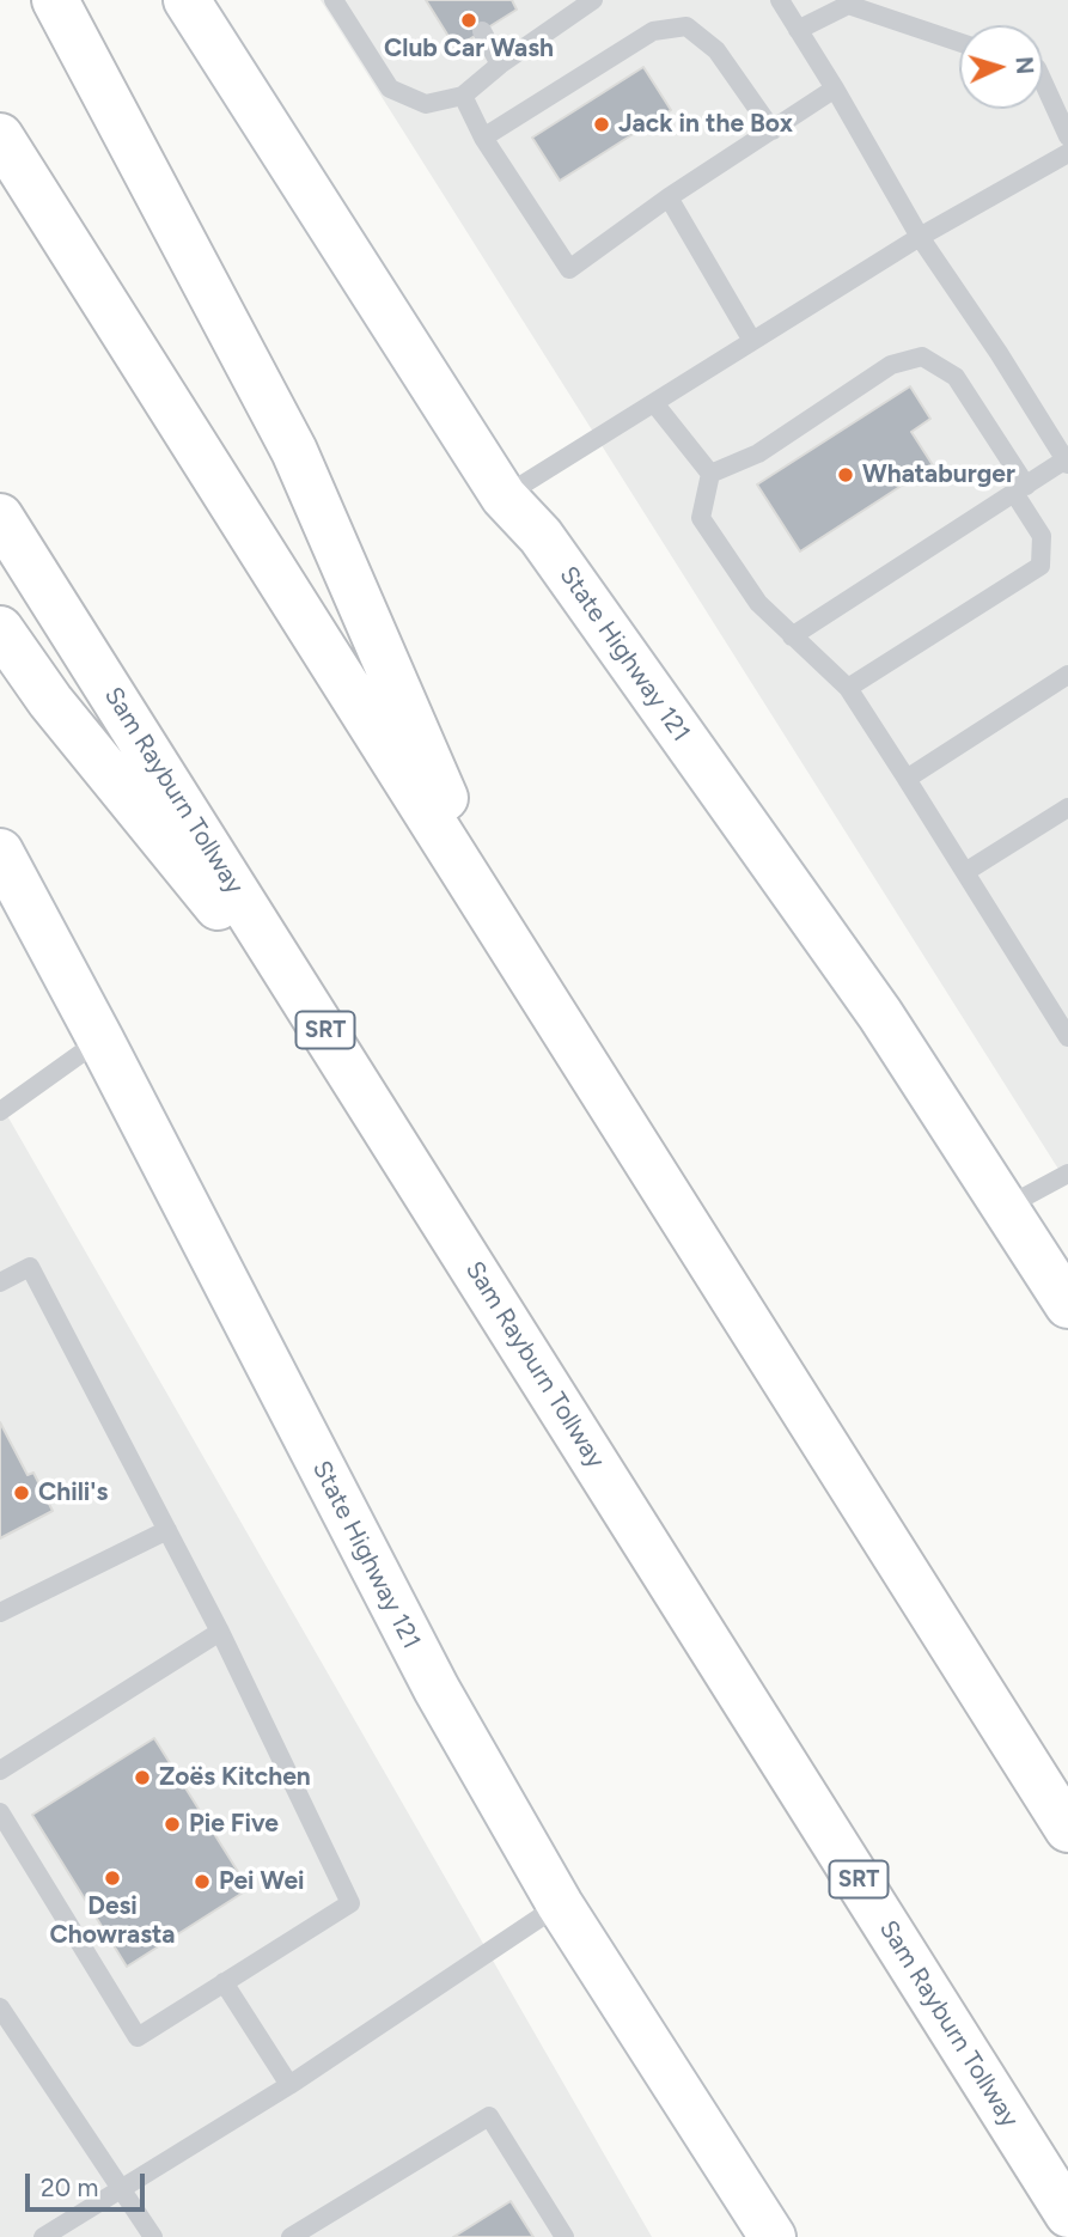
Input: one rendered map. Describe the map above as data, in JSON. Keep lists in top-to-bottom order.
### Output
{
  "streets": {
    "main road": ["State Highway 121", "Sam Rayburn Tollway", "SRT"]
  },
  "places": [
    "Club Car Wash",
    "Jack in the Box",
    "Whataburger",
    "Chili's",
    "Zoës Kitchen",
    "Pie Five",
    "Desi Chowrasta",
    "Pei Wei"
  ],
  "scale_bar": "20 m",
  "north": "right"
}
